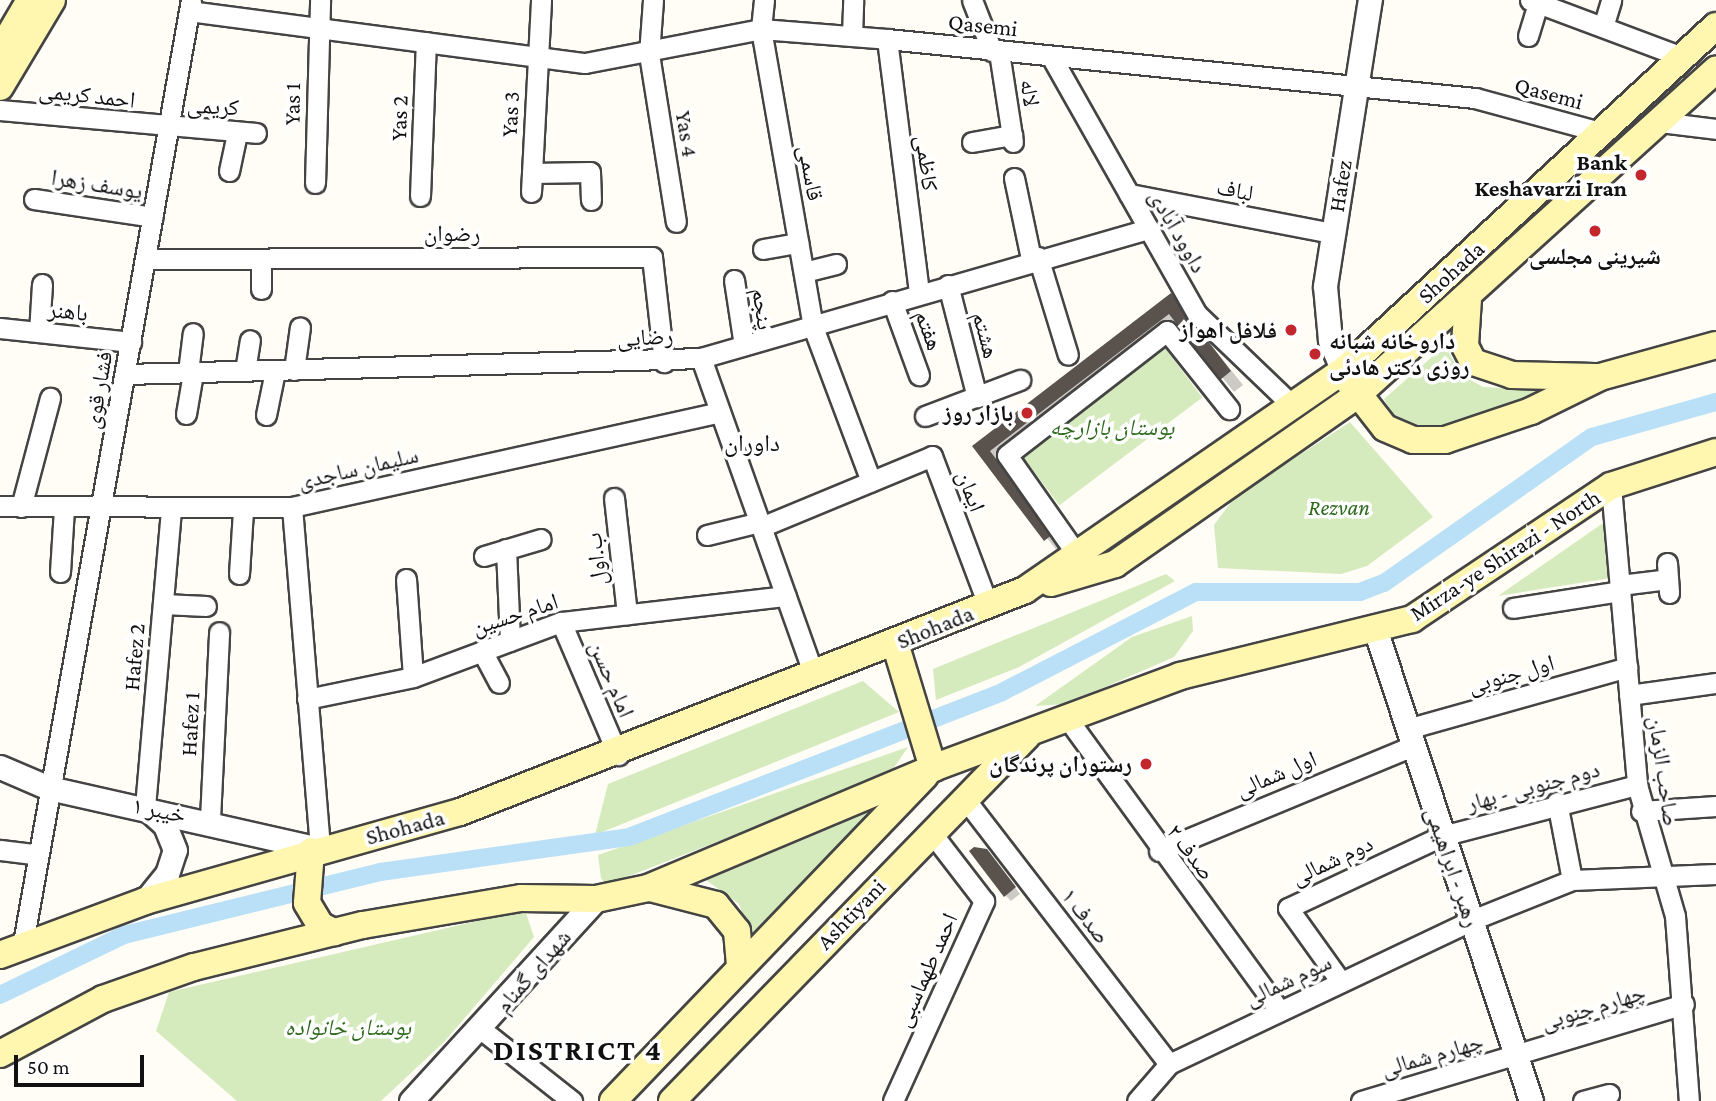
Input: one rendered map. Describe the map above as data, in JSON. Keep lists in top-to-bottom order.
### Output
{
  "streets": {
    "main road": ["Shohada", "Mirza-ye Shirazi - North", "Ashtiyani"],
    "street": [
      "Qasemi",
      "لاله",
      "احمد کریمی",
      "Yas 1",
      "کریمی",
      "Yas 3",
      "Yas 2",
      "Yas 4",
      "کاظمی",
      "قاسمی",
      "یوسف زهرا",
      "Hafez",
      "لباف",
      "داوود آبادی",
      "رضوان",
      "پنجم",
      "باهنر",
      "هفتم",
      "هشتم",
      "رضایی",
      "فشار قوی",
      "سلیمان ساجدی",
      "ایمان",
      "ب.اول",
      "امام حسین",
      "Hafez 2",
      "اول جنوبی",
      "امام حسن",
      "Hafez 1",
      "صاحب الزمان",
      "اول شمالی",
      "دوم جنوبی - بهار",
      "خیبر ۱",
      "صدف ۲",
      "دوم شمالی",
      "رهبر - ابراهیمی",
      "صدف ۱",
      "احمد طهماسبی",
      "شهدای گمنام",
      "سوم شمالی",
      "چهارم جنوبی",
      "چهارم شمالی"
    ]
  },
  "crossings": [
    ["Qasemi", "لاله"],
    ["Qasemi", "Yas 1"],
    ["Qasemi", "Yas 3"],
    ["Qasemi", "Yas 2"],
    ["Qasemi", "Yas 4"],
    ["Qasemi", "کاظمی"],
    ["Qasemi", "قاسمی"],
    ["Qasemi", "Hafez"],
    ["Qasemi", "داوود آبادی"],
    ["Qasemi", "Shohada"],
    ["Qasemi", "فشار قوی"],
    ["احمد کریمی", "کریمی"],
    ["احمد کریمی", "فشار قوی"],
    ["کریمی", "فشار قوی"],
    ["کاظمی", "رضایی"],
    ["قاسمی", "رضایی"],
    ["یوسف زهرا", "فشار قوی"],
    ["Hafez", "لباف"],
    ["Hafez", "Shohada"],
    ["لباف", "داوود آبادی"],
    ["داوود آبادی", "Shohada"],
    ["داوود آبادی", "رضایی"],
    ["رضوان", "رضایی"],
    ["رضوان", "فشار قوی"],
    ["Shohada", "فشار قوی"],
    ["Shohada", "ایمان"],
    ["Shohada", "امام حسن"],
    ["Shohada", "خیبر ۱"],
    ["پنجم", "رضایی"],
    ["باهنر", "فشار قوی"],
    ["هفتم", "رضایی"],
    ["هشتم", "رضایی"],
    ["رضایی", "فشار قوی"],
    ["فشار قوی", "سلیمان ساجدی"],
    ["فشار قوی", "خیبر ۱"],
    ["سلیمان ساجدی", "Hafez 2"],
    ["Mirza-ye Shirazi - North", "صاحب الزمان"],
    ["Mirza-ye Shirazi - North", "صدف ۲"],
    ["Mirza-ye Shirazi - North", "رهبر - ابراهیمی"],
    ["Mirza-ye Shirazi - North", "Ashtiyani"],
    ["ب.اول", "امام حسین"],
    ["امام حسین", "امام حسن"],
    ["Hafez 2", "خیبر ۱"],
    ["اول جنوبی", "صاحب الزمان"],
    ["اول جنوبی", "اول شمالی"],
    ["اول جنوبی", "رهبر - ابراهیمی"],
    ["Hafez 1", "خیبر ۱"],
    ["صاحب الزمان", "دوم جنوبی - بهار"],
    ["صاحب الزمان", "سوم شمالی"],
    ["صاحب الزمان", "چهارم جنوبی"],
    ["اول شمالی", "صدف ۲"],
    ["اول شمالی", "رهبر - ابراهیمی"],
    ["دوم جنوبی - بهار", "دوم شمالی"],
    ["دوم جنوبی - بهار", "رهبر - ابراهیمی"],
    ["صدف ۲", "سوم شمالی"],
    ["دوم شمالی", "رهبر - ابراهیمی"],
    ["دوم شمالی", "سوم شمالی"],
    ["رهبر - ابراهیمی", "سوم شمالی"],
    ["رهبر - ابراهیمی", "چهارم جنوبی"],
    ["رهبر - ابراهیمی", "چهارم شمالی"],
    ["Ashtiyani", "صدف ۱"],
    ["Ashtiyani", "احمد طهماسبی"],
    ["صدف ۱", "سوم شمالی"],
    ["چهارم جنوبی", "چهارم شمالی"]
  ],
  "districts": ["داوران", "DISTRICT 4"],
  "parks": ["بوستان بازارچه", "Rezvan", "بوستان خانواده"],
  "places": [
    "Bank Keshavarzi Iran",
    "شیرینی مجلسی",
    "فلافل اهواز",
    "داروخانه شبانه روزی دکتر هادئی",
    "بازار روز",
    "رستوران پرندگان"
  ],
  "scale_bar": "50 m"
}
